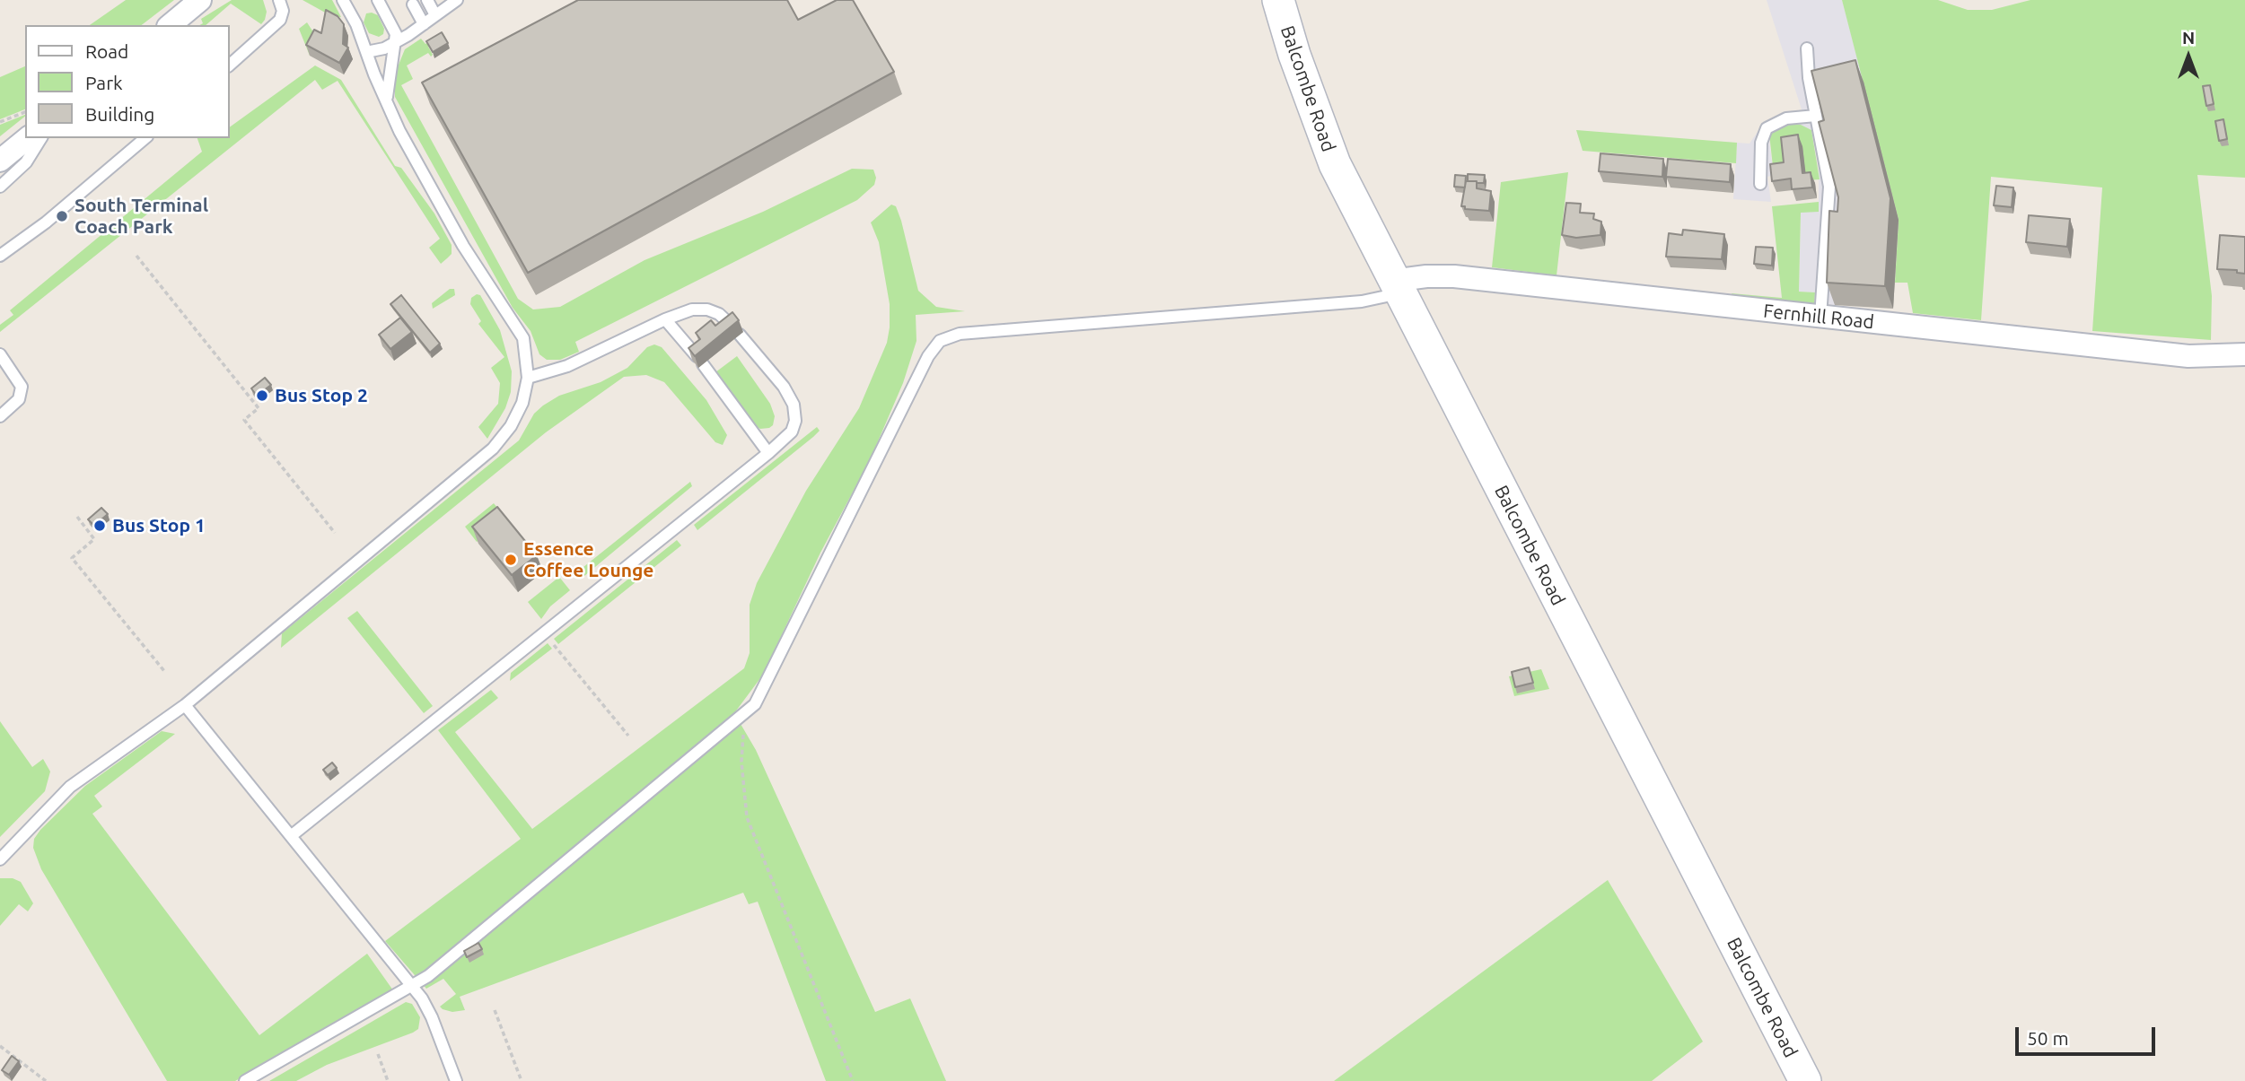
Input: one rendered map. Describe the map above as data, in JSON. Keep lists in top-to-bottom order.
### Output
{
  "streets": {
    "main road": ["Balcombe Road"],
    "street": ["Fernhill Road"]
  },
  "crossings": [
    ["Balcombe Road", "Fernhill Road"]
  ],
  "places": [
    "South Terminal Coach Park",
    "Bus Stop 2",
    "Bus Stop 1",
    "Essence Coffee Lounge"
  ],
  "legend": ["Road", "Park", "Building"],
  "scale_bar": "50 m",
  "north": "top"
}
